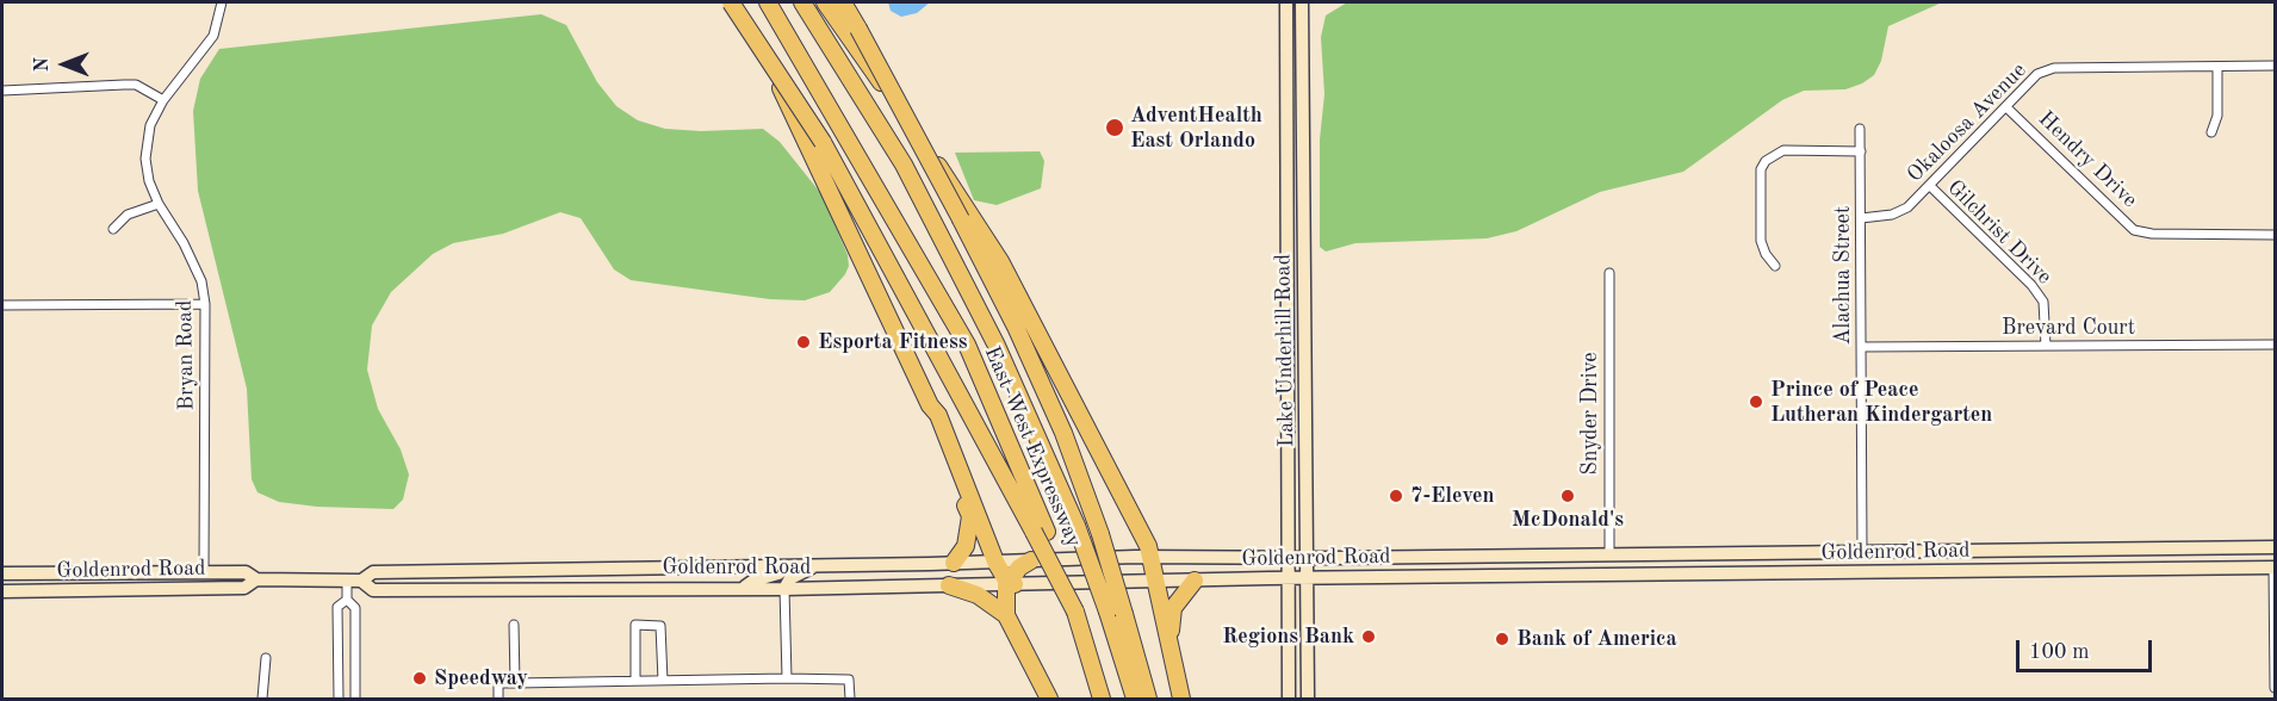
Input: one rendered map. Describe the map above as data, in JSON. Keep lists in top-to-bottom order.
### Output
{
  "streets": {
    "highway": ["East-West Expressway"],
    "main road": ["Lake Underhill Road", "Goldenrod Road"],
    "street": [
      "Okaloosa Avenue",
      "Hendry Drive",
      "Gilchrist Drive",
      "Alachua Street",
      "Brevard Court",
      "Bryan Road",
      "Snyder Drive"
    ]
  },
  "crossings": [
    ["Okaloosa Avenue", "Hendry Drive"],
    ["Okaloosa Avenue", "Gilchrist Drive"],
    ["Okaloosa Avenue", "Alachua Street"],
    ["Gilchrist Drive", "Brevard Court"],
    ["Alachua Street", "Brevard Court"],
    ["Alachua Street", "Goldenrod Road"],
    ["Lake Underhill Road", "Goldenrod Road"],
    ["Bryan Road", "Goldenrod Road"],
    ["Snyder Drive", "Goldenrod Road"]
  ],
  "places": [
    "AdventHealth East Orlando",
    "Esporta Fitness",
    "Prince of Peace Lutheran Kindergarten",
    "7-Eleven",
    "McDonald's",
    "Regions Bank",
    "Bank of America",
    "Speedway"
  ],
  "scale_bar": "100 m",
  "north": "left"
}
